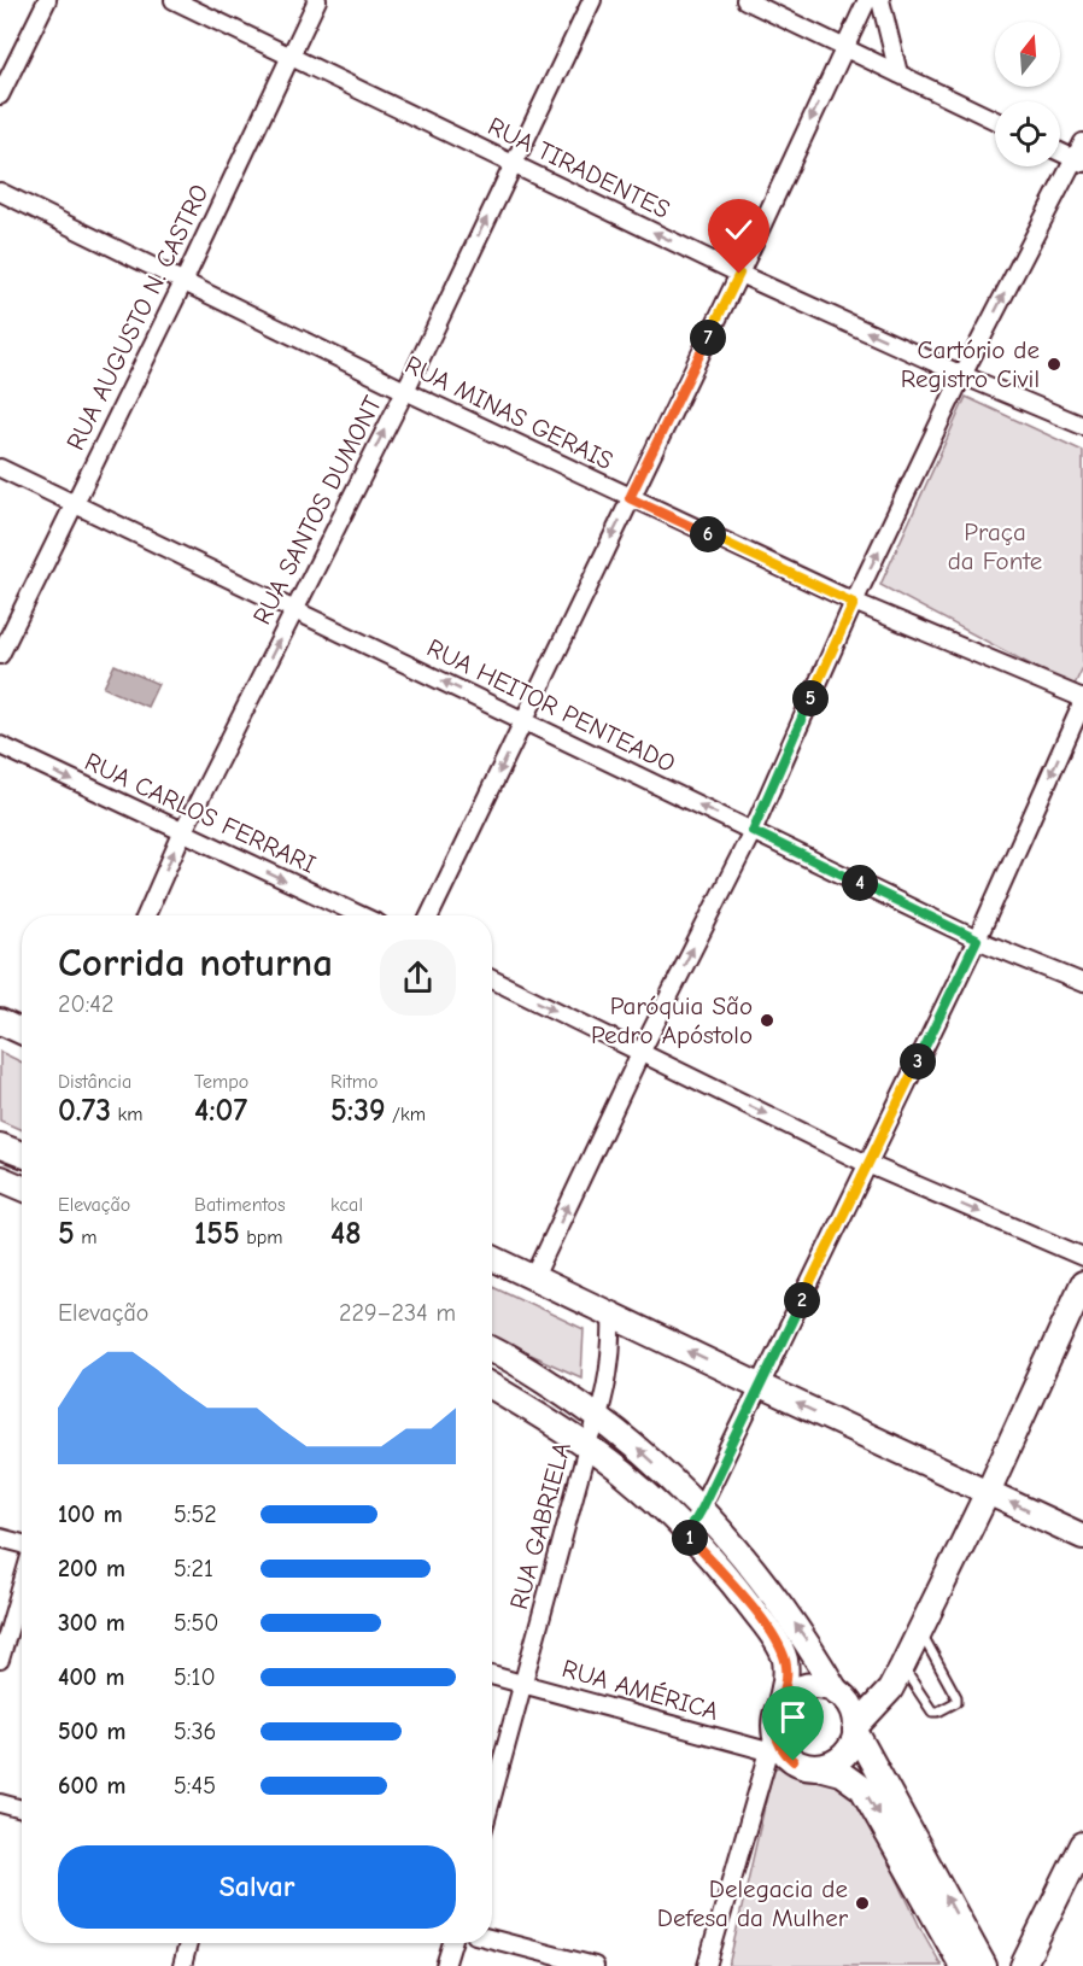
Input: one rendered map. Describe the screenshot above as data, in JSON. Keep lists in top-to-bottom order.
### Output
{
  "streets": {
    "street": [
      "RUA TIRADENTES",
      "RUA AUGUSTO N. CASTRO",
      "RUA MINAS GERAIS",
      "RUA SANTOS DUMONT",
      "RUA HEITOR PENTEADO",
      "RUA CARLOS FERRARI",
      "RUA GABRIELA",
      "RUA AMÉRICA"
    ]
  },
  "crossings": [
    ["RUA TIRADENTES", "RUA AUGUSTO N. CASTRO"],
    ["RUA TIRADENTES", "RUA SANTOS DUMONT"],
    ["RUA AUGUSTO N. CASTRO", "RUA MINAS GERAIS"],
    ["RUA AUGUSTO N. CASTRO", "RUA HEITOR PENTEADO"],
    ["RUA MINAS GERAIS", "RUA SANTOS DUMONT"],
    ["RUA SANTOS DUMONT", "RUA HEITOR PENTEADO"],
    ["RUA SANTOS DUMONT", "RUA CARLOS FERRARI"],
    ["RUA GABRIELA", "RUA AMÉRICA"]
  ],
  "one_way": [
    "RUA TIRADENTES",
    "RUA SANTOS DUMONT",
    "RUA HEITOR PENTEADO",
    "RUA CARLOS FERRARI"
  ],
  "parks": ["Praça da Fonte"],
  "places": ["Cartório de Registro Civil", "Paróquia São Pedro Apóstolo", "Delegacia de Defesa da Mulher"],
  "north": "top",
  "page": {
    "pins": [
      "7",
      "6",
      "5",
      "4",
      "3",
      "2",
      "1"
    ],
    "heading": ["Corrida noturna", "20:42"],
    "stats": [
      ["Distância", "0.73 km"],
      ["Tempo", "4:07"],
      ["Ritmo", "5:39 /km"],
      ["Elevação", "5 m"],
      ["Batimentos", "155 bpm"],
      ["kcal", "48"]
    ],
    "chart": ["Elevação", "229–234 m"],
    "list": [
      {
        "name": "100 m",
        "note": "5:52"
      },
      {
        "name": "200 m",
        "note": "5:21"
      },
      {
        "name": "300 m",
        "note": "5:50"
      },
      {
        "name": "400 m",
        "note": "5:10"
      },
      {
        "name": "500 m",
        "note": "5:36"
      },
      {
        "name": "600 m",
        "note": "5:45"
      }
    ],
    "buttons": "Salvar"
  }
}
